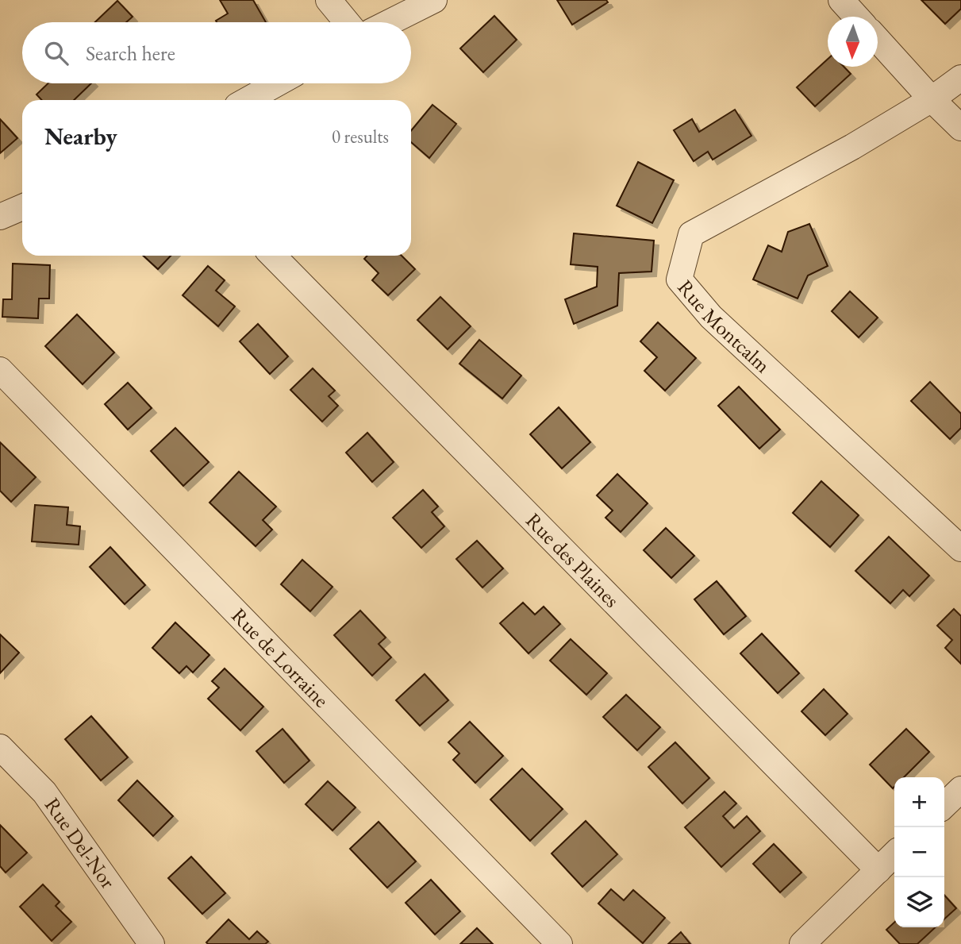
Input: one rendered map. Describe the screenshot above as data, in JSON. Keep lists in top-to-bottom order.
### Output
{
  "streets": {
    "street": [
      "Rue Montcalm",
      "Rue des Plaines",
      "Rue de Lorraine",
      "Rue Del-Nor"
    ]
  },
  "north": "bottom",
  "page": {
    "search": "Search here",
    "heading": ["Nearby", "0 results"],
    "map_buttons": ["+", "−"]
  }
}
